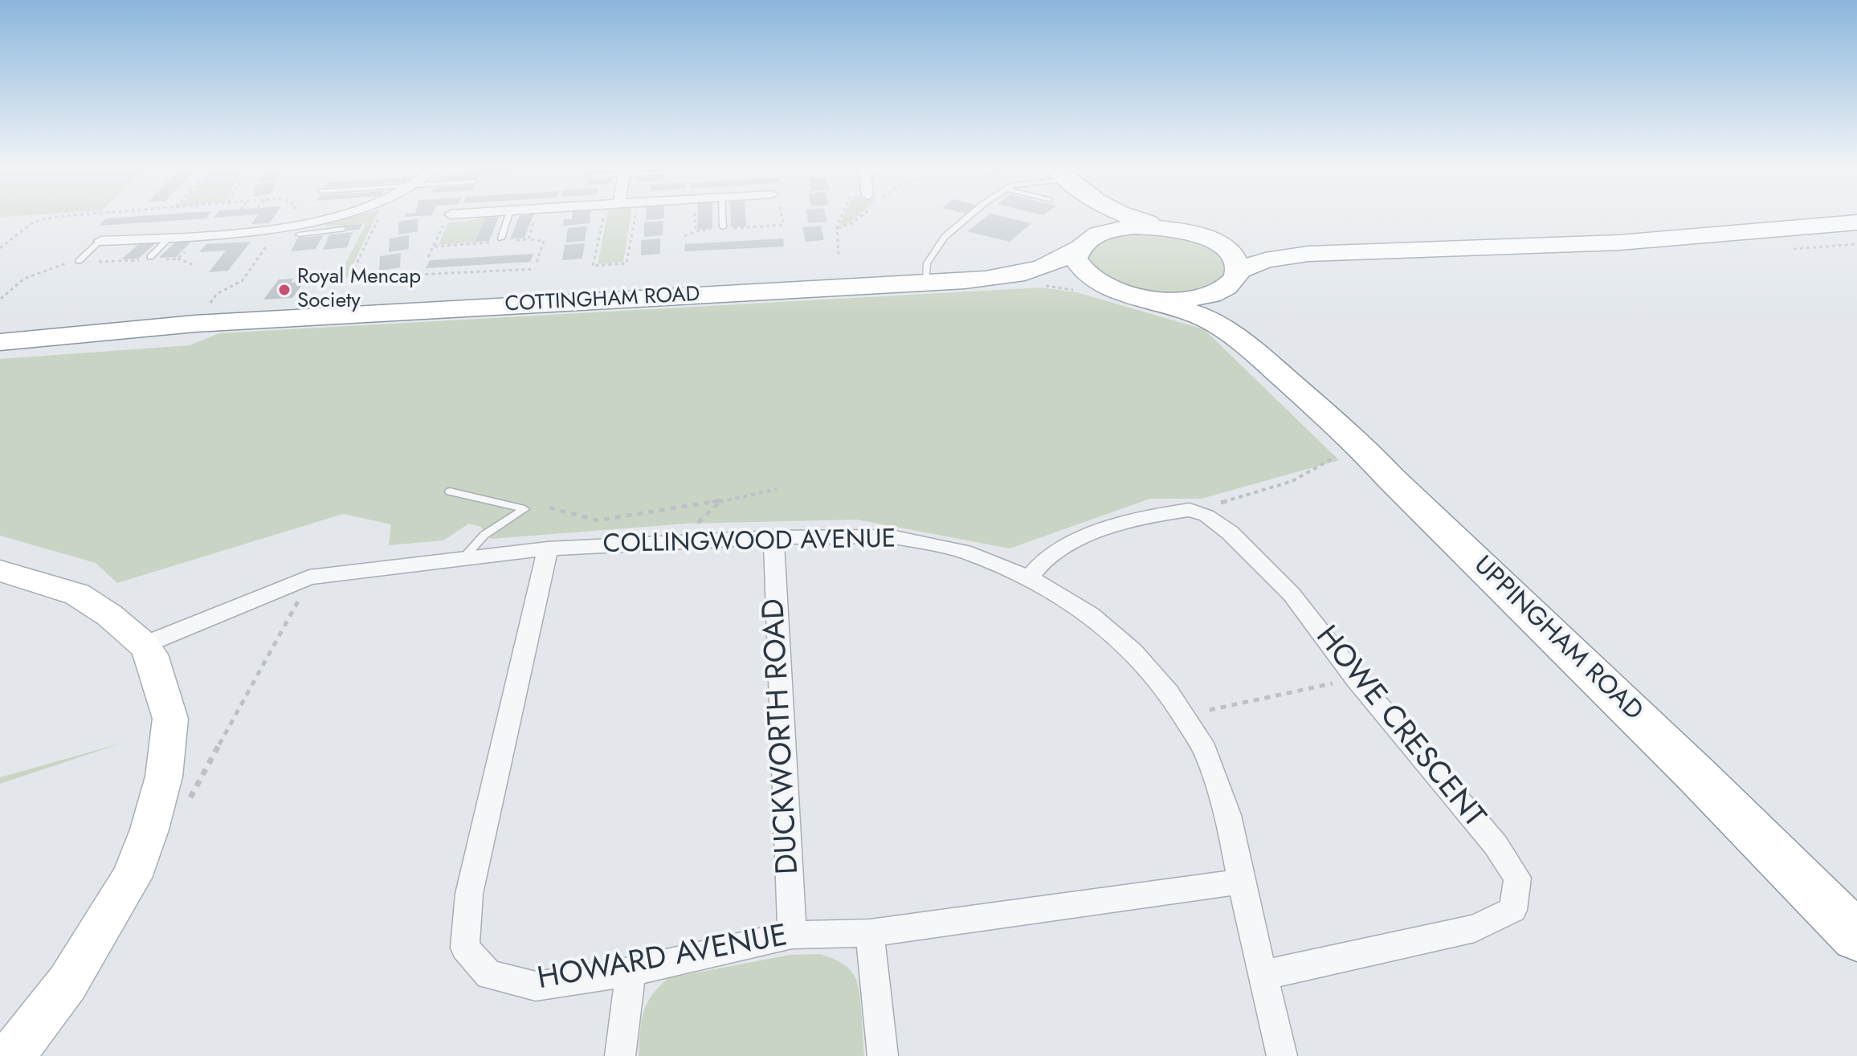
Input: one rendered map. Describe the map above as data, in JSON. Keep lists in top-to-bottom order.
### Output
{
  "streets": {
    "highway": ["COTTINGHAM ROAD", "UPPINGHAM ROAD"],
    "street": [
      "COLLINGWOOD AVENUE",
      "HOWE CRESCENT",
      "DUCKWORTH ROAD",
      "HOWARD AVENUE"
    ]
  },
  "crossings": [
    ["COTTINGHAM ROAD", "UPPINGHAM ROAD"],
    ["COLLINGWOOD AVENUE", "HOWE CRESCENT"],
    ["COLLINGWOOD AVENUE", "DUCKWORTH ROAD"],
    ["COLLINGWOOD AVENUE", "HOWARD AVENUE"],
    ["DUCKWORTH ROAD", "HOWARD AVENUE"]
  ],
  "places": ["Royal Mencap Society"]
}
